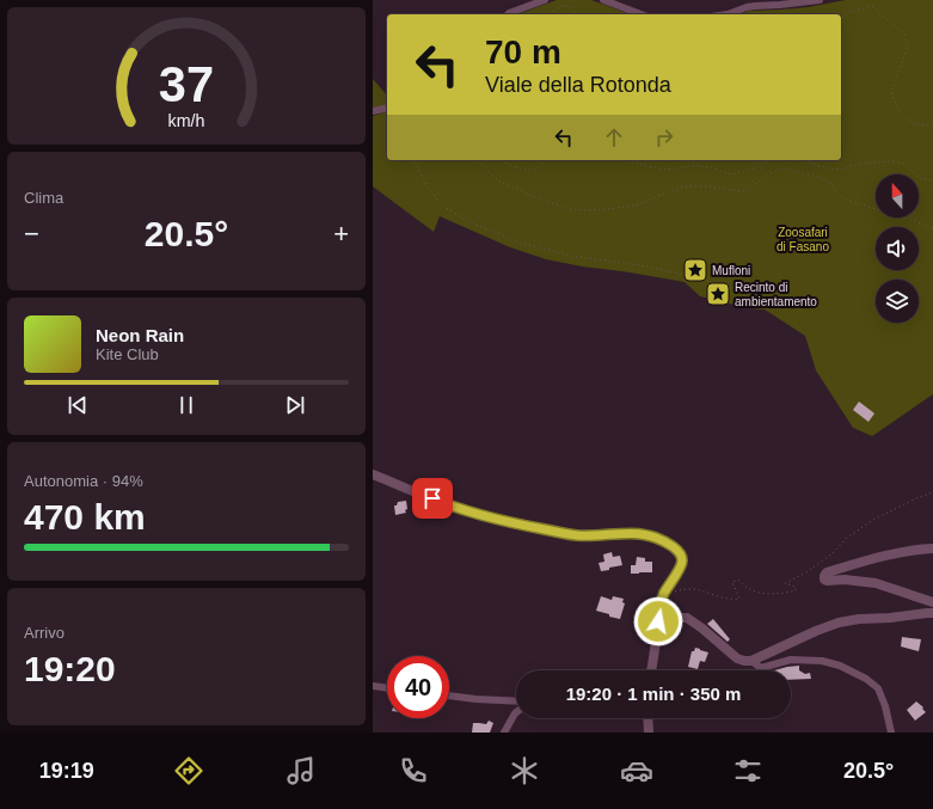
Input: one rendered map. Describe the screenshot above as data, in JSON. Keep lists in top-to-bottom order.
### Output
{
  "parks": ["Zoosafari di Fasano"],
  "places": {
    "place": ["Mufloni", "Recinto di ambientamento"]
  },
  "north": "top",
  "page": {
    "turn": ["70 m", "Viale della Rotonda"],
    "tile": [
      "Clima",
      ["Autonomia · 94%", "470 km"],
      ["Arrivo", "19:20"]
    ],
    "heat": ["−", "20.5°", "+"],
    "song": ["Neon Rain", "Kite Club"],
    "limit": "40",
    "trip": "19:20 · 1 min · 350 m",
    "tabs": ["19:19", "20.5°"],
    "gauge": ["37", "km/h"]
  }
}
